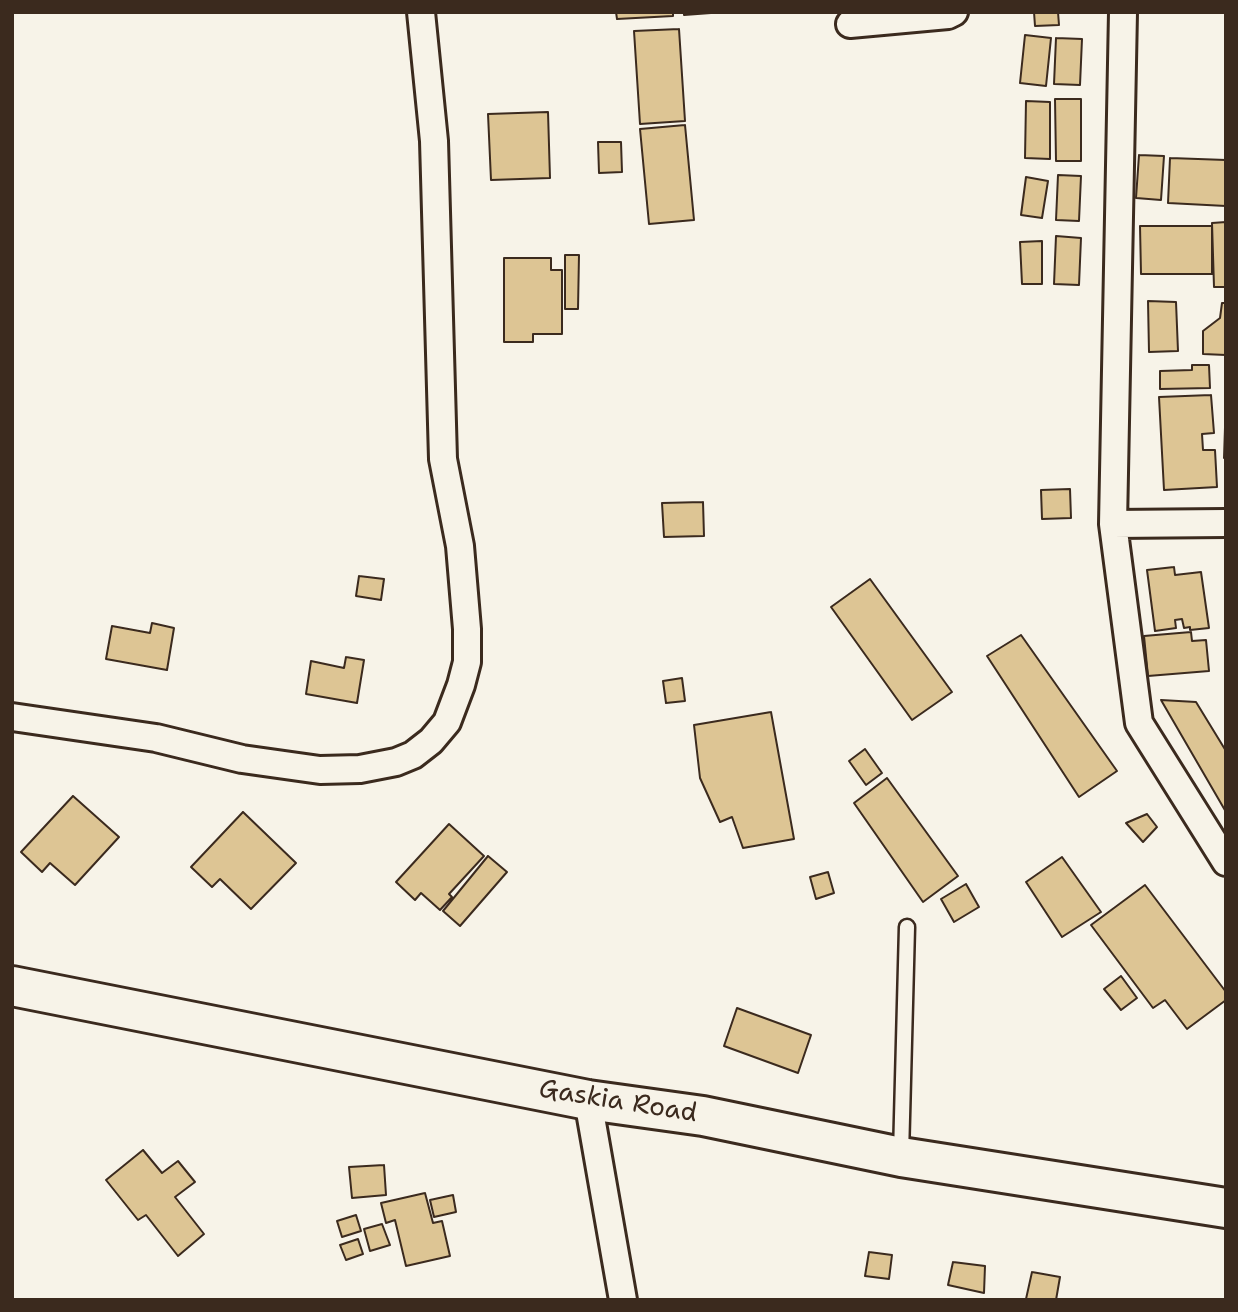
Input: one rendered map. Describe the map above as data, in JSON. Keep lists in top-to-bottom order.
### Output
{
  "streets": {
    "main road": ["Gaskia Road"]
  }
}
